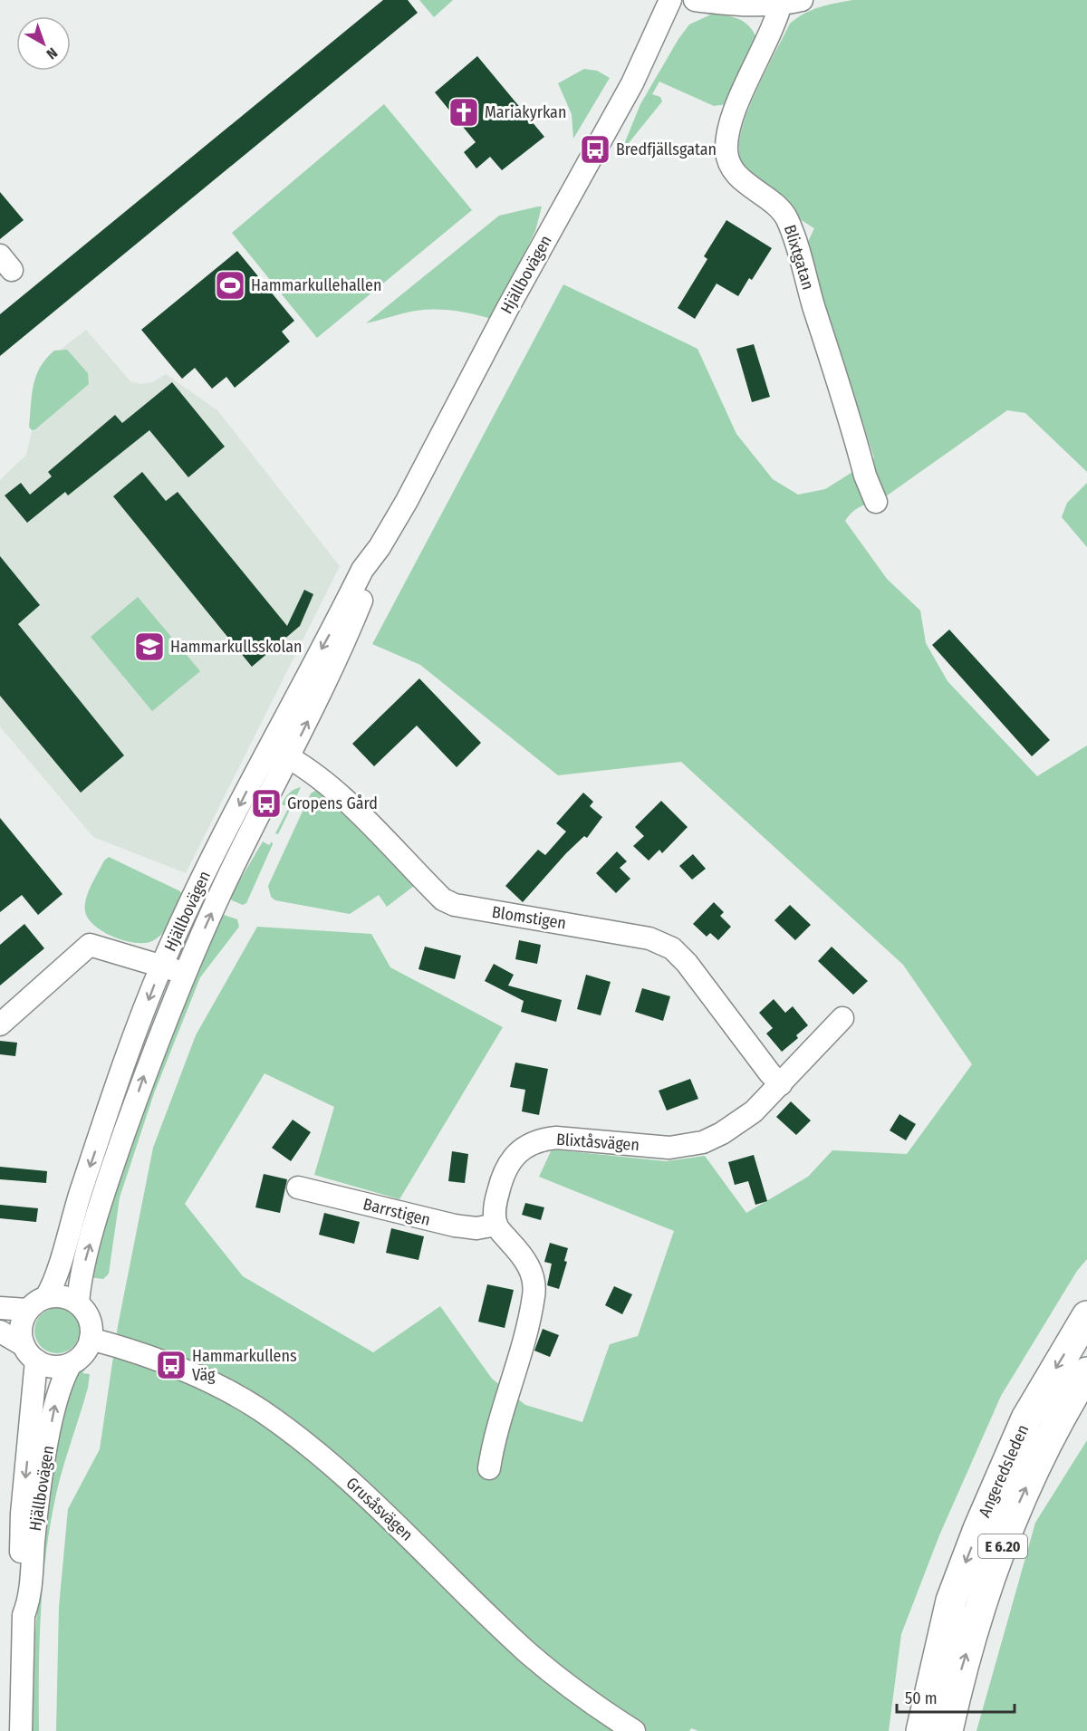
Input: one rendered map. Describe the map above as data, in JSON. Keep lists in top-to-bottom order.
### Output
{
  "streets": {
    "highway": ["Angeredsleden", "E 6.20"],
    "street": [
      "Blixtgatan",
      "Hjällbovägen",
      "Blomstigen",
      "Blixtåsvägen",
      "Barrstigen",
      "Grusåsvägen"
    ]
  },
  "crossings": [
    ["Hjällbovägen", "Blomstigen"],
    ["Hjällbovägen", "Grusåsvägen"],
    ["Blomstigen", "Blixtåsvägen"],
    ["Blixtåsvägen", "Barrstigen"]
  ],
  "places": {
    "church": ["Mariakyrkan"],
    "bus stop": ["Bredfjällsgatan", "Gropens Gård", "Hammarkullens Väg"],
    "sports": ["Hammarkullehallen"],
    "school or university": ["Hammarkullsskolan"]
  },
  "scale_bar": "50 m",
  "north": "bottom right"
}
